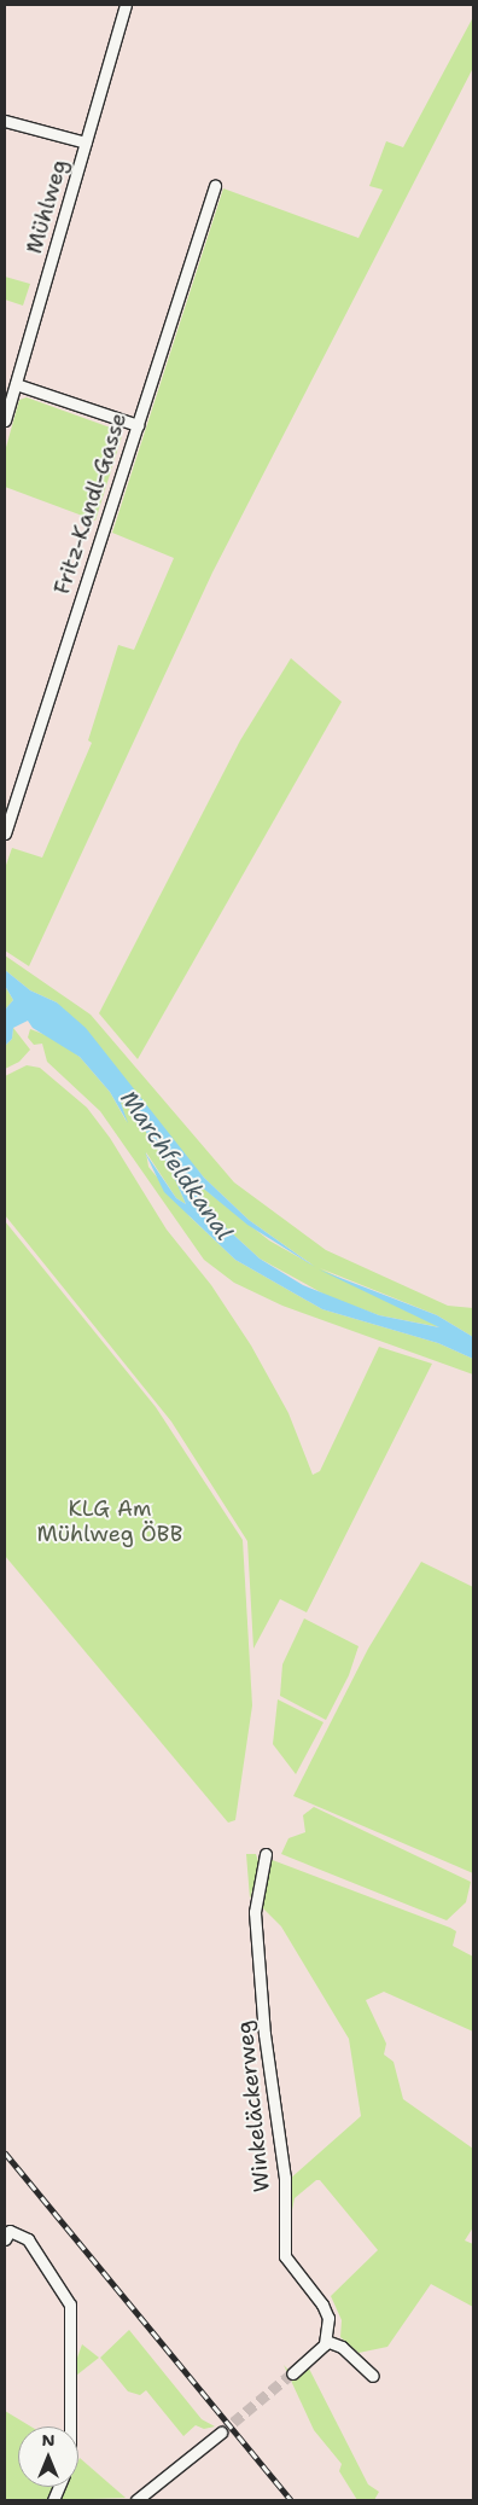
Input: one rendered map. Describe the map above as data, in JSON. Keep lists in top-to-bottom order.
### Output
{
  "streets": {
    "street": ["Mühlweg", "Fritz-Kandl-Gasse", "Winkeläckerweg"]
  },
  "water": ["Marchfeldkanal"],
  "parks": ["KLG Am Mühlweg ÖBB"],
  "north": "top"
}
